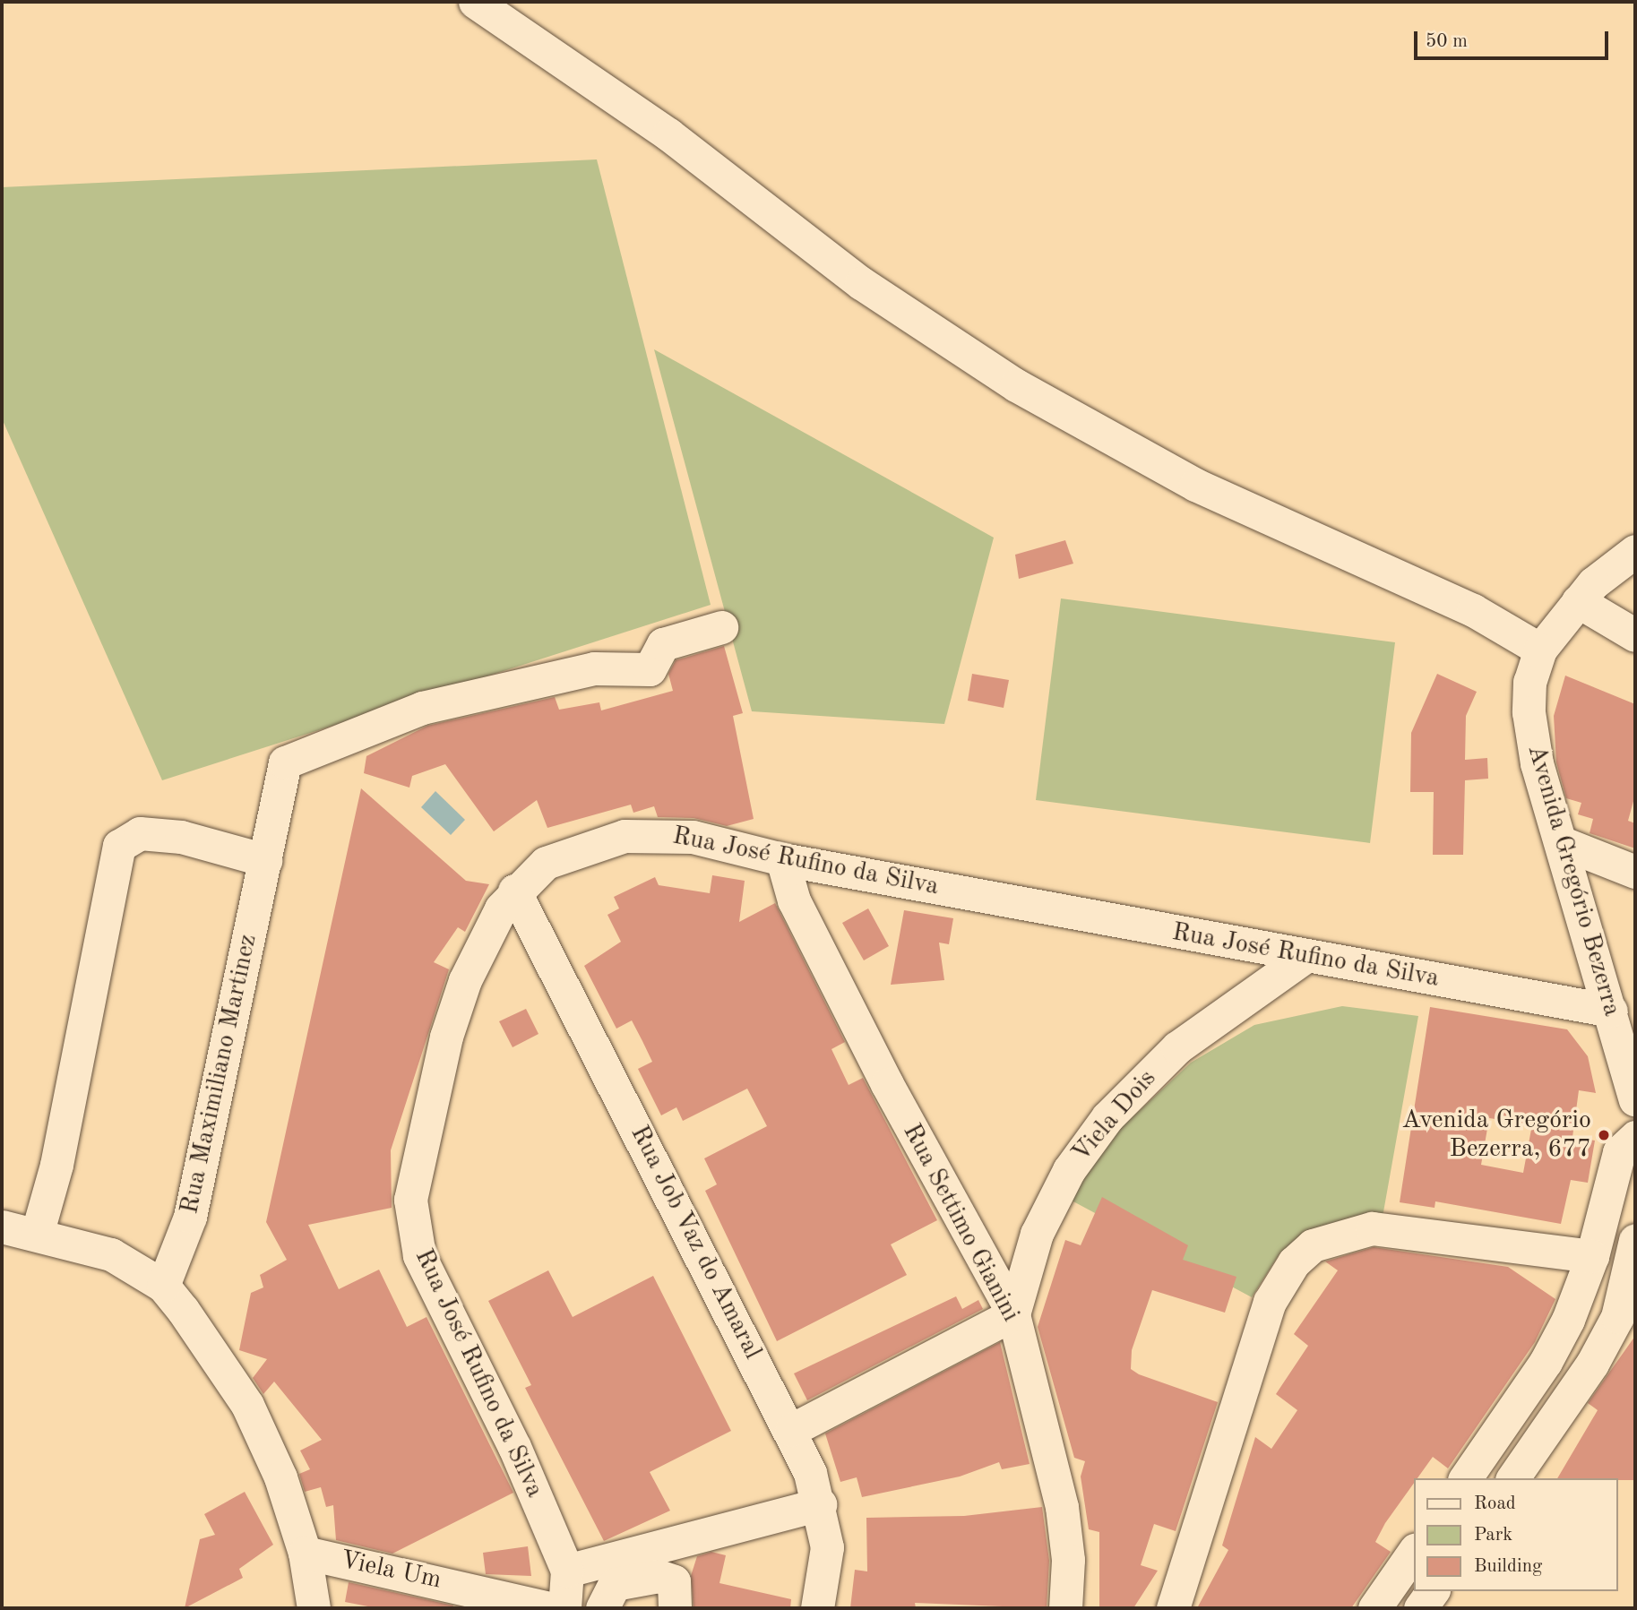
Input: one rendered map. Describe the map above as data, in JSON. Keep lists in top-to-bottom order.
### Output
{
  "streets": {
    "street": [
      "Rua José Rufino da Silva",
      "Avenida Gregório Bezerra",
      "Rua Maximiliano Martinez",
      "Viela Dois",
      "Rua Settimo Gianini",
      "Rua Job Vaz do Amaral",
      "Viela Um"
    ]
  },
  "crossings": [
    ["Rua José Rufino da Silva", "Avenida Gregório Bezerra"],
    ["Rua José Rufino da Silva", "Viela Dois"],
    ["Rua José Rufino da Silva", "Rua Settimo Gianini"],
    ["Rua José Rufino da Silva", "Rua Job Vaz do Amaral"],
    ["Viela Dois", "Rua Settimo Gianini"]
  ],
  "places": ["Avenida Gregório Bezerra, 677"],
  "legend": ["Road", "Park", "Building"],
  "scale_bar": "50 m"
}
